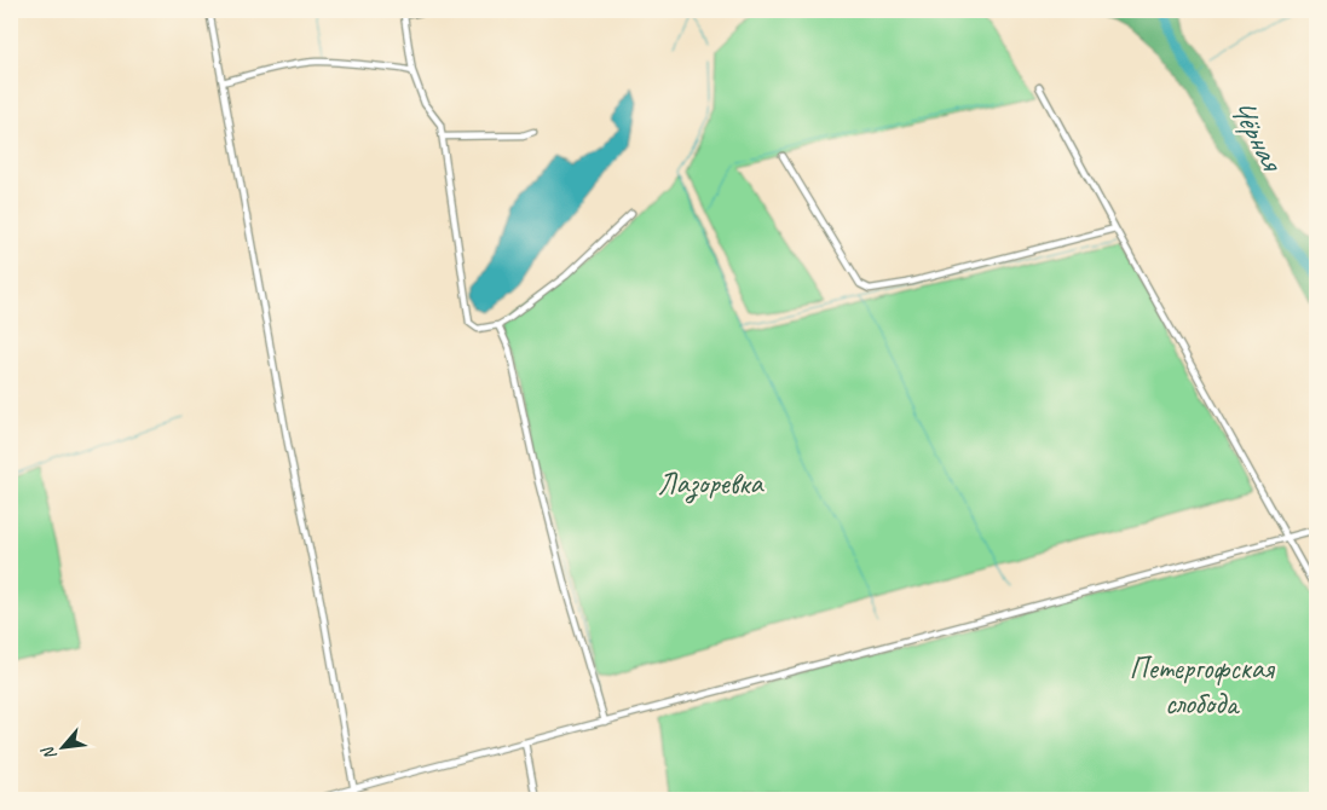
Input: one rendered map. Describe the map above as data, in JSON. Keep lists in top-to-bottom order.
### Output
{
  "water": ["Чёрная"],
  "parks": ["Лазоревка", "Петергофская слобода"],
  "north": "bottom left"
}
